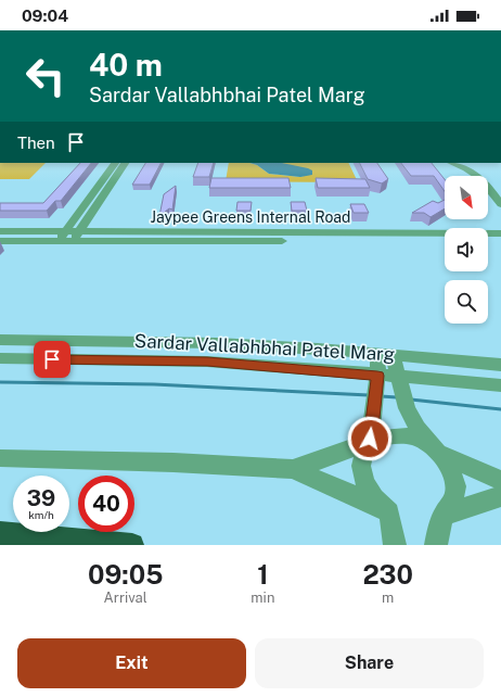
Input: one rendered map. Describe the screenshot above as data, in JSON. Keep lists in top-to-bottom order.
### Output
{
  "streets": {
    "street": ["Jaypee Greens Internal Road", "Sardar Vallabhbhai Patel Marg"]
  },
  "north": "bottom right",
  "page": {
    "status": "09:04",
    "turn": ["40 m", "Sardar Vallabhbhai Patel Marg"],
    "then": "Then",
    "speed": "39 km/h",
    "limit": "40",
    "eta": [
      "09:05",
      "Arrival",
      "1",
      "min",
      "230",
      "m"
    ],
    "buttons": ["Exit", "Share"]
  }
}
